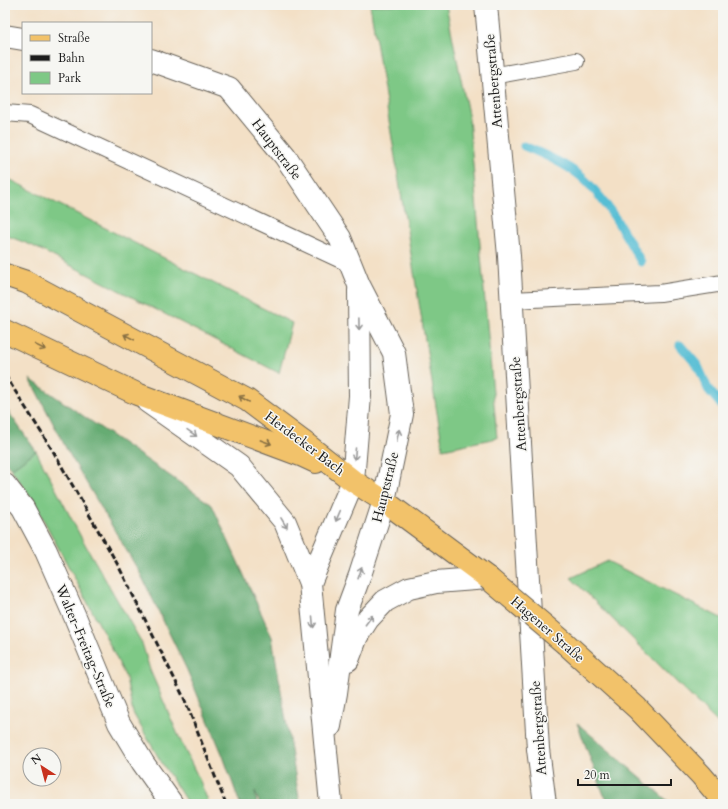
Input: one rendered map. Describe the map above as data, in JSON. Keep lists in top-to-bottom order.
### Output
{
  "streets": {
    "main road": ["Herdecker Bach", "Hagener Straße"],
    "street": ["Attenbergstraße", "Hauptstraße", "Walter-Freitag-Straße"]
  },
  "crossings": [
    ["Hauptstraße", "Herdecker Bach"],
    ["Hauptstraße", "Hagener Straße"],
    ["Herdecker Bach", "Hagener Straße"]
  ],
  "legend": ["Straße", "Bahn", "Park"],
  "scale_bar": "20 m",
  "north": "top left"
}
